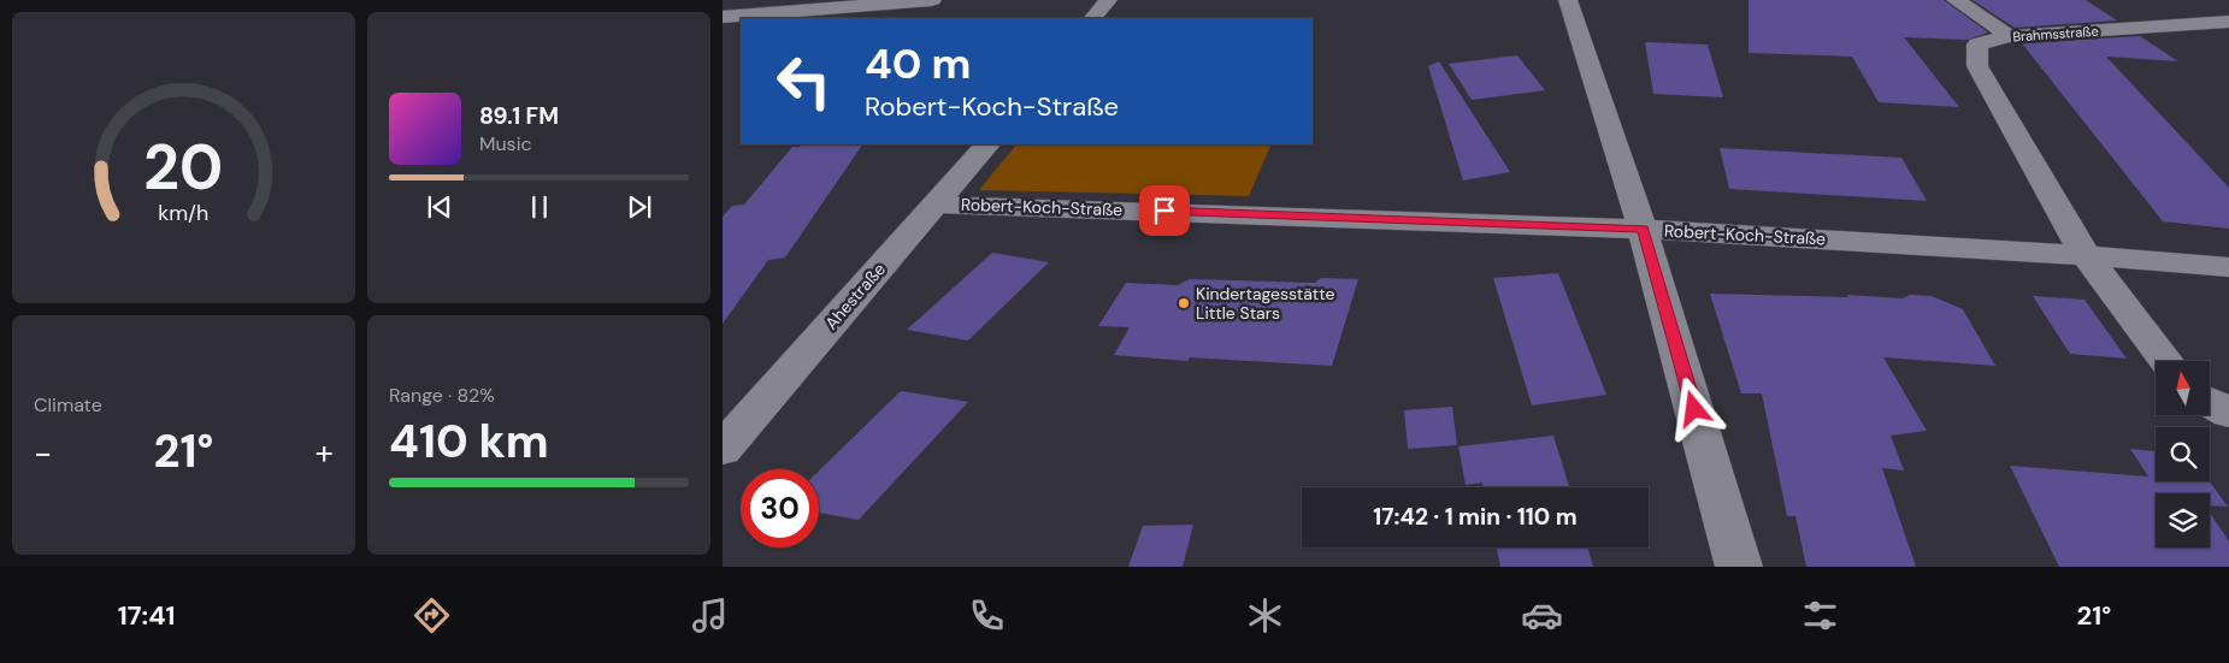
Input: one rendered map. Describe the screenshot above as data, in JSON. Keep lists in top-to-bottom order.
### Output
{
  "streets": {
    "street": ["Brahmsstraße", "Robert-Koch-Straße", "Ahestraße"]
  },
  "crossings": [
    ["Brahmsstraße", "Robert-Koch-Straße"],
    ["Robert-Koch-Straße", "Ahestraße"]
  ],
  "places": ["Kindertagesstätte Little Stars"],
  "north": "top",
  "page": {
    "turn": ["40 m", "Robert-Koch-Straße"],
    "song": ["89.1 FM", "Music"],
    "tile": [
      "Climate",
      ["Range · 82%", "410 km"]
    ],
    "heat": ["−", "21°", "+"],
    "limit": "30",
    "trip": "17:42 · 1 min · 110 m",
    "tabs": ["17:41", "21°"],
    "gauge": ["20", "km/h"]
  }
}
